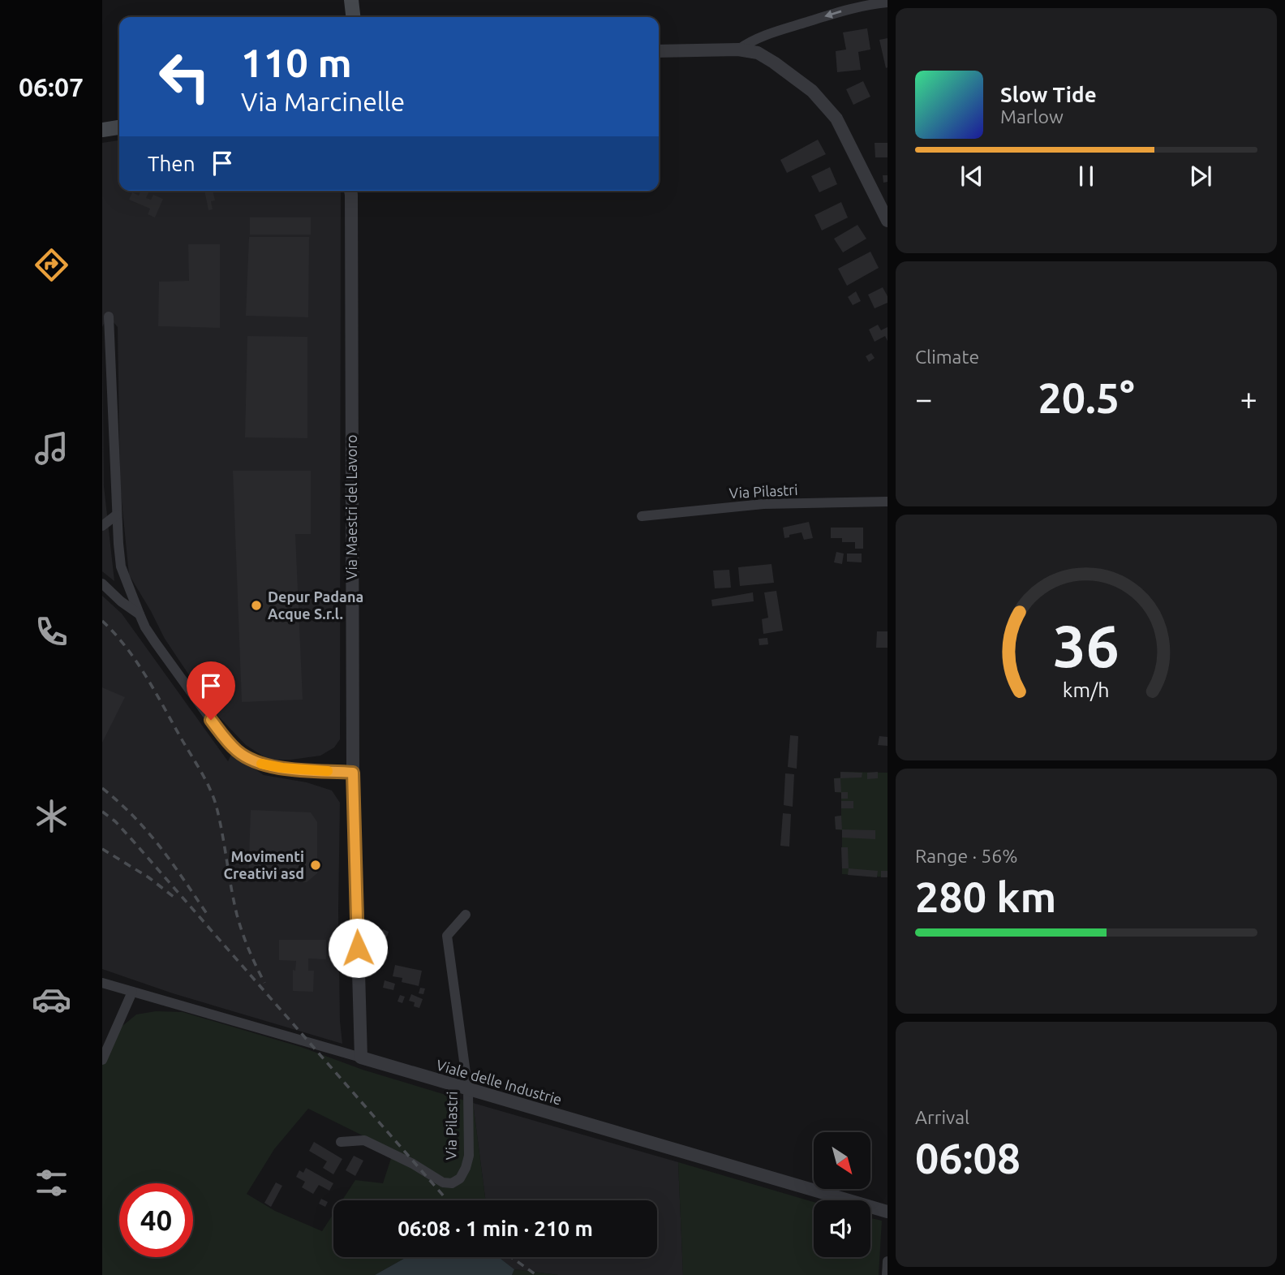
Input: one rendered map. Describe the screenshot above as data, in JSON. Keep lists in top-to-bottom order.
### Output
{
  "streets": {
    "street": ["Via Pilastri", "Via Maestri del Lavoro", "Viale delle Industrie"]
  },
  "crossings": [
    ["Via Pilastri", "Viale delle Industrie"],
    ["Via Maestri del Lavoro", "Viale delle Industrie"]
  ],
  "places": ["Depur Padana Acque S.r.l.", "Movimenti Creativi asd"],
  "north": "bottom right",
  "page": {
    "tabs": "06:07",
    "turn": ["110 m", "Via Marcinelle"],
    "song": ["Slow Tide", "Marlow"],
    "then": "Then",
    "tile": [
      "Climate",
      ["Range · 56%", "280 km"],
      ["Arrival", "06:08"]
    ],
    "heat": ["−", "20.5°", "+"],
    "limit": "40",
    "trip": "06:08 · 1 min · 210 m",
    "gauge": ["36", "km/h"]
  }
}
